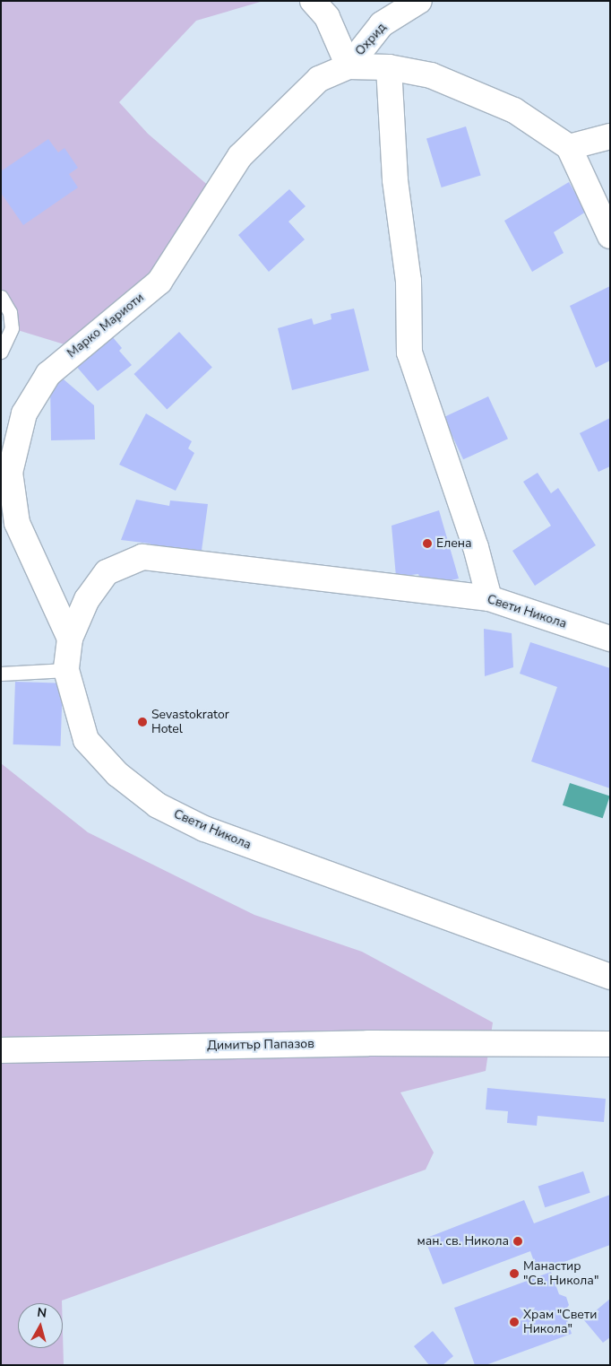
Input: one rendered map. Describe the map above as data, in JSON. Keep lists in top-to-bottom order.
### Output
{
  "streets": {
    "street": [
      "Охрид",
      "Марко Мариоти",
      "Свети Никола",
      "Димитър Папазов"
    ]
  },
  "crossings": [
    ["Охрид", "Марко Мариоти"],
    ["Марко Мариоти", "Свети Никола"]
  ],
  "places": [
    "Елена",
    "Sevastokrator Hotel",
    "ман. св. Никола",
    "Манастир \"Св. Никола\"",
    "Храм \"Свети Никола\""
  ],
  "north": "top"
}
